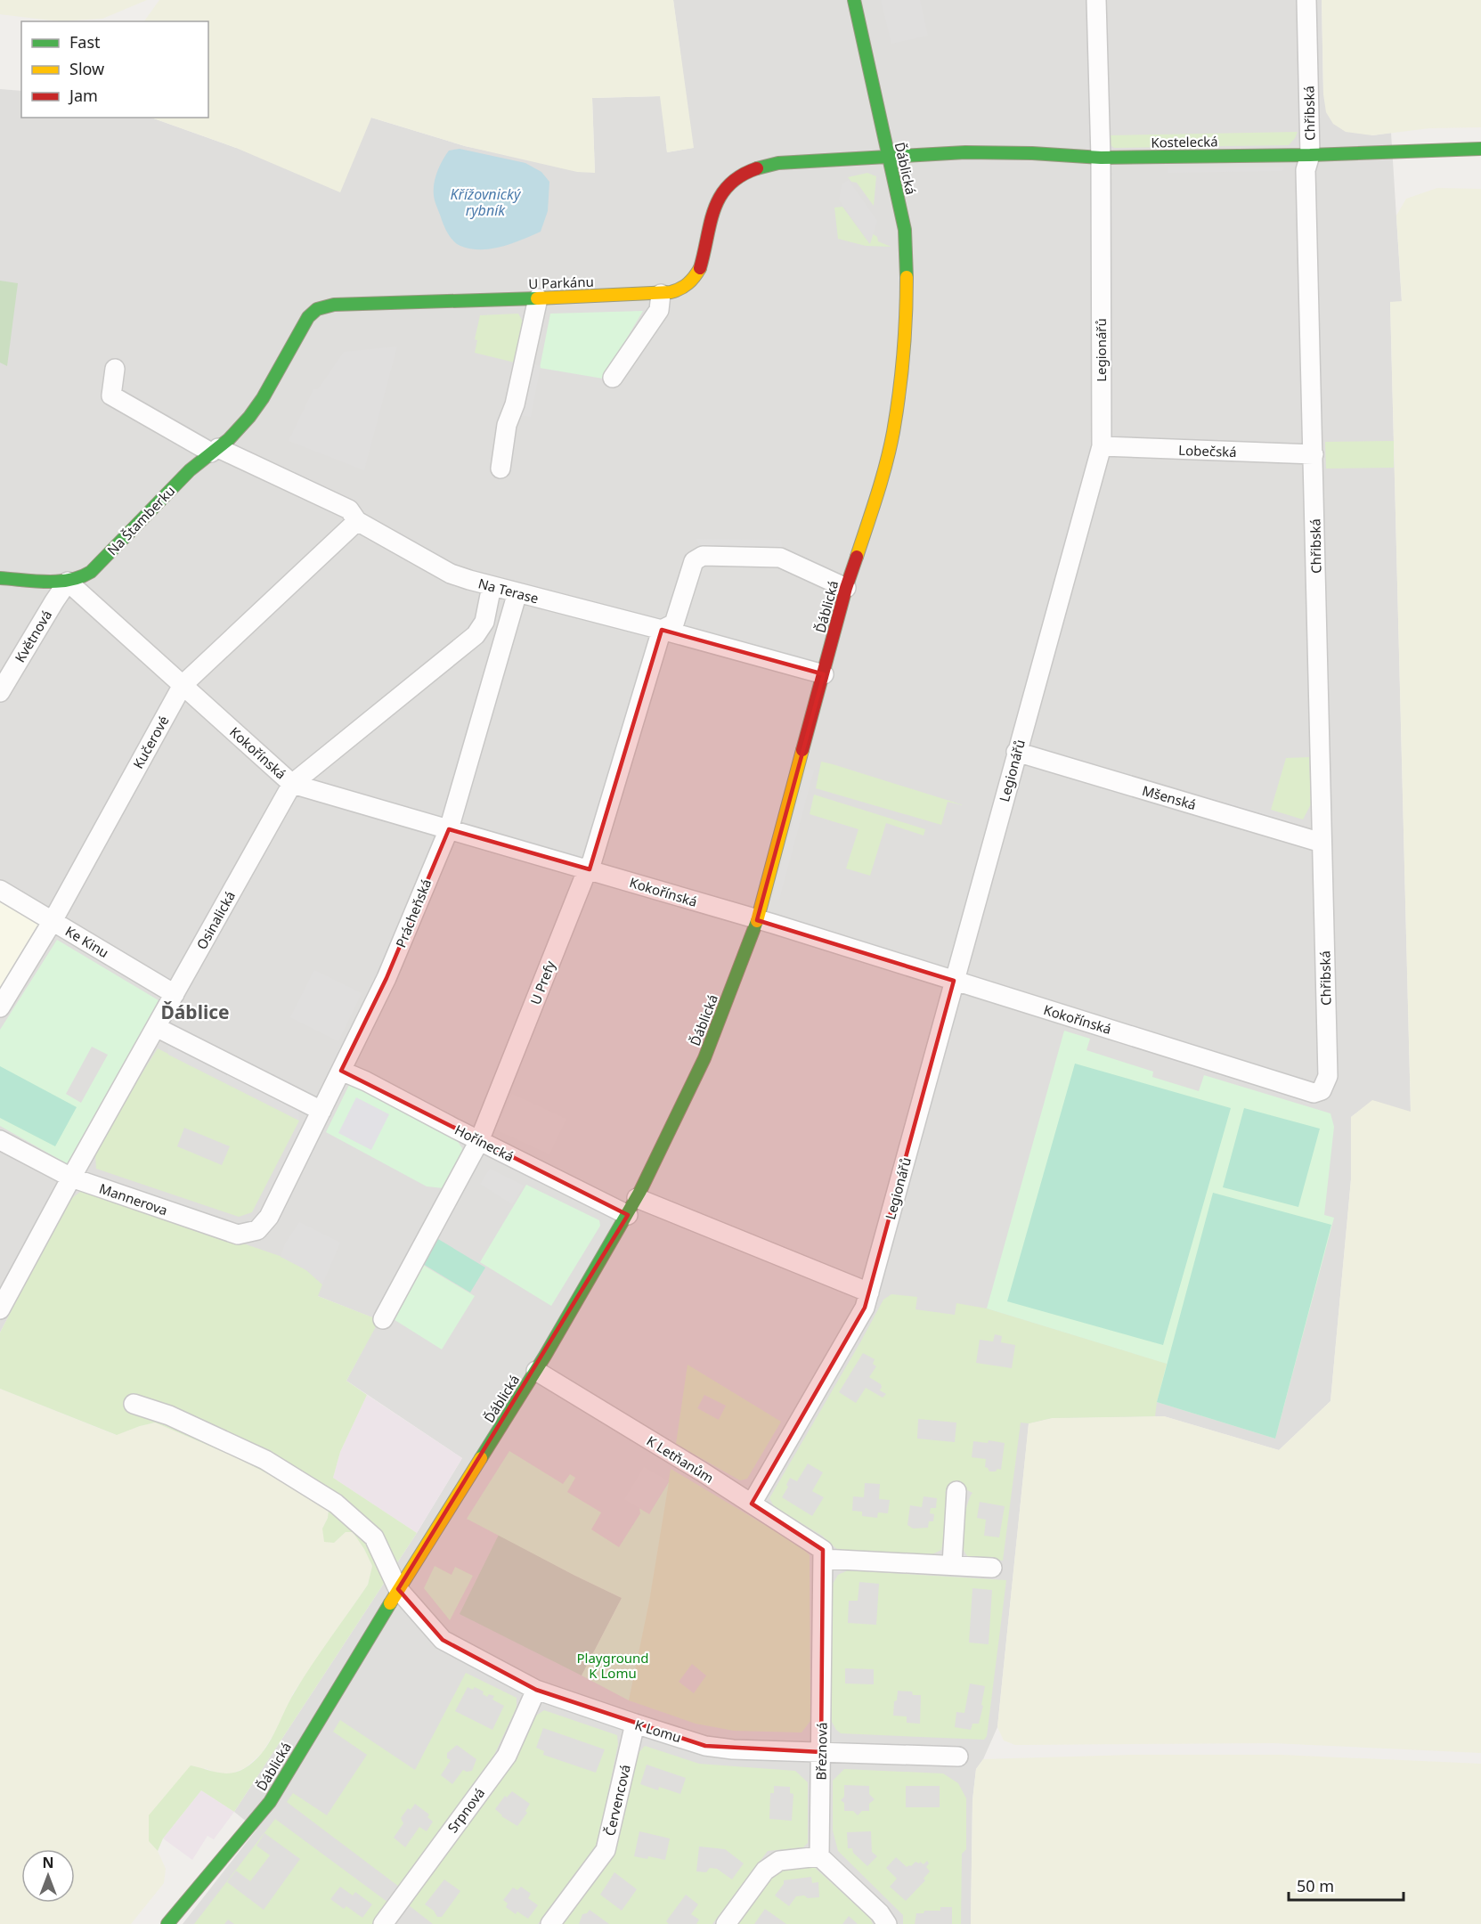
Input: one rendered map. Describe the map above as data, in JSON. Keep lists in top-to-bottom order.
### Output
{
  "streets": {
    "main road": [
      "Kostelecká",
      "Ďáblická",
      "U Parkánu",
      "Na Štamberku"
    ],
    "street": [
      "Chřibská",
      "Legionářů",
      "Lobečská",
      "Na Terase",
      "Květnová",
      "Kučerové",
      "Kokořínská",
      "Mšenská",
      "Prácheňská",
      "Osinalická",
      "Ke Kinu",
      "U Prefy",
      "Hořínecká",
      "Mannerova",
      "K Letňanům",
      "K Lomu",
      "Březnová",
      "Červencová",
      "Srpnová"
    ]
  },
  "crossings": [
    ["Chřibská", "Kostelecká"],
    ["Chřibská", "Lobečská"],
    ["Chřibská", "Kokořínská"],
    ["Chřibská", "Mšenská"],
    ["Kostelecká", "Ďáblická"],
    ["Kostelecká", "U Parkánu"],
    ["Kostelecká", "Legionářů"],
    ["Ďáblická", "U Parkánu"],
    ["Ďáblická", "Na Terase"],
    ["Ďáblická", "Kokořínská"],
    ["Ďáblická", "Hořínecká"],
    ["Ďáblická", "K Letňanům"],
    ["Ďáblická", "K Lomu"],
    ["U Parkánu", "Na Štamberku"],
    ["U Parkánu", "Na Terase"],
    ["Legionářů", "Lobečská"],
    ["Legionářů", "Kokořínská"],
    ["Legionářů", "Mšenská"],
    ["Legionářů", "K Letňanům"],
    ["Na Štamberku", "Na Terase"],
    ["Na Štamberku", "Květnová"],
    ["Na Štamberku", "Kokořínská"],
    ["Na Terase", "Kučerové"],
    ["Na Terase", "Prácheňská"],
    ["Na Terase", "Osinalická"],
    ["Na Terase", "U Prefy"],
    ["Květnová", "Kokořínská"],
    ["Kučerové", "Kokořínská"],
    ["Kučerové", "Ke Kinu"],
    ["Kokořínská", "Prácheňská"],
    ["Kokořínská", "Osinalická"],
    ["Kokořínská", "U Prefy"],
    ["Prácheňská", "Hořínecká"],
    ["Prácheňská", "Mannerova"],
    ["Osinalická", "Ke Kinu"],
    ["Osinalická", "Mannerova"],
    ["U Prefy", "Hořínecká"],
    ["K Letňanům", "Březnová"],
    ["K Lomu", "Březnová"],
    ["K Lomu", "Červencová"],
    ["K Lomu", "Srpnová"]
  ],
  "districts": ["Ďáblice"],
  "water": ["Křížovnický rybník"],
  "parks": ["Playground K Lomu"],
  "legend": ["Fast", "Slow", "Jam"],
  "scale_bar": "50 m",
  "north": "top"
}
